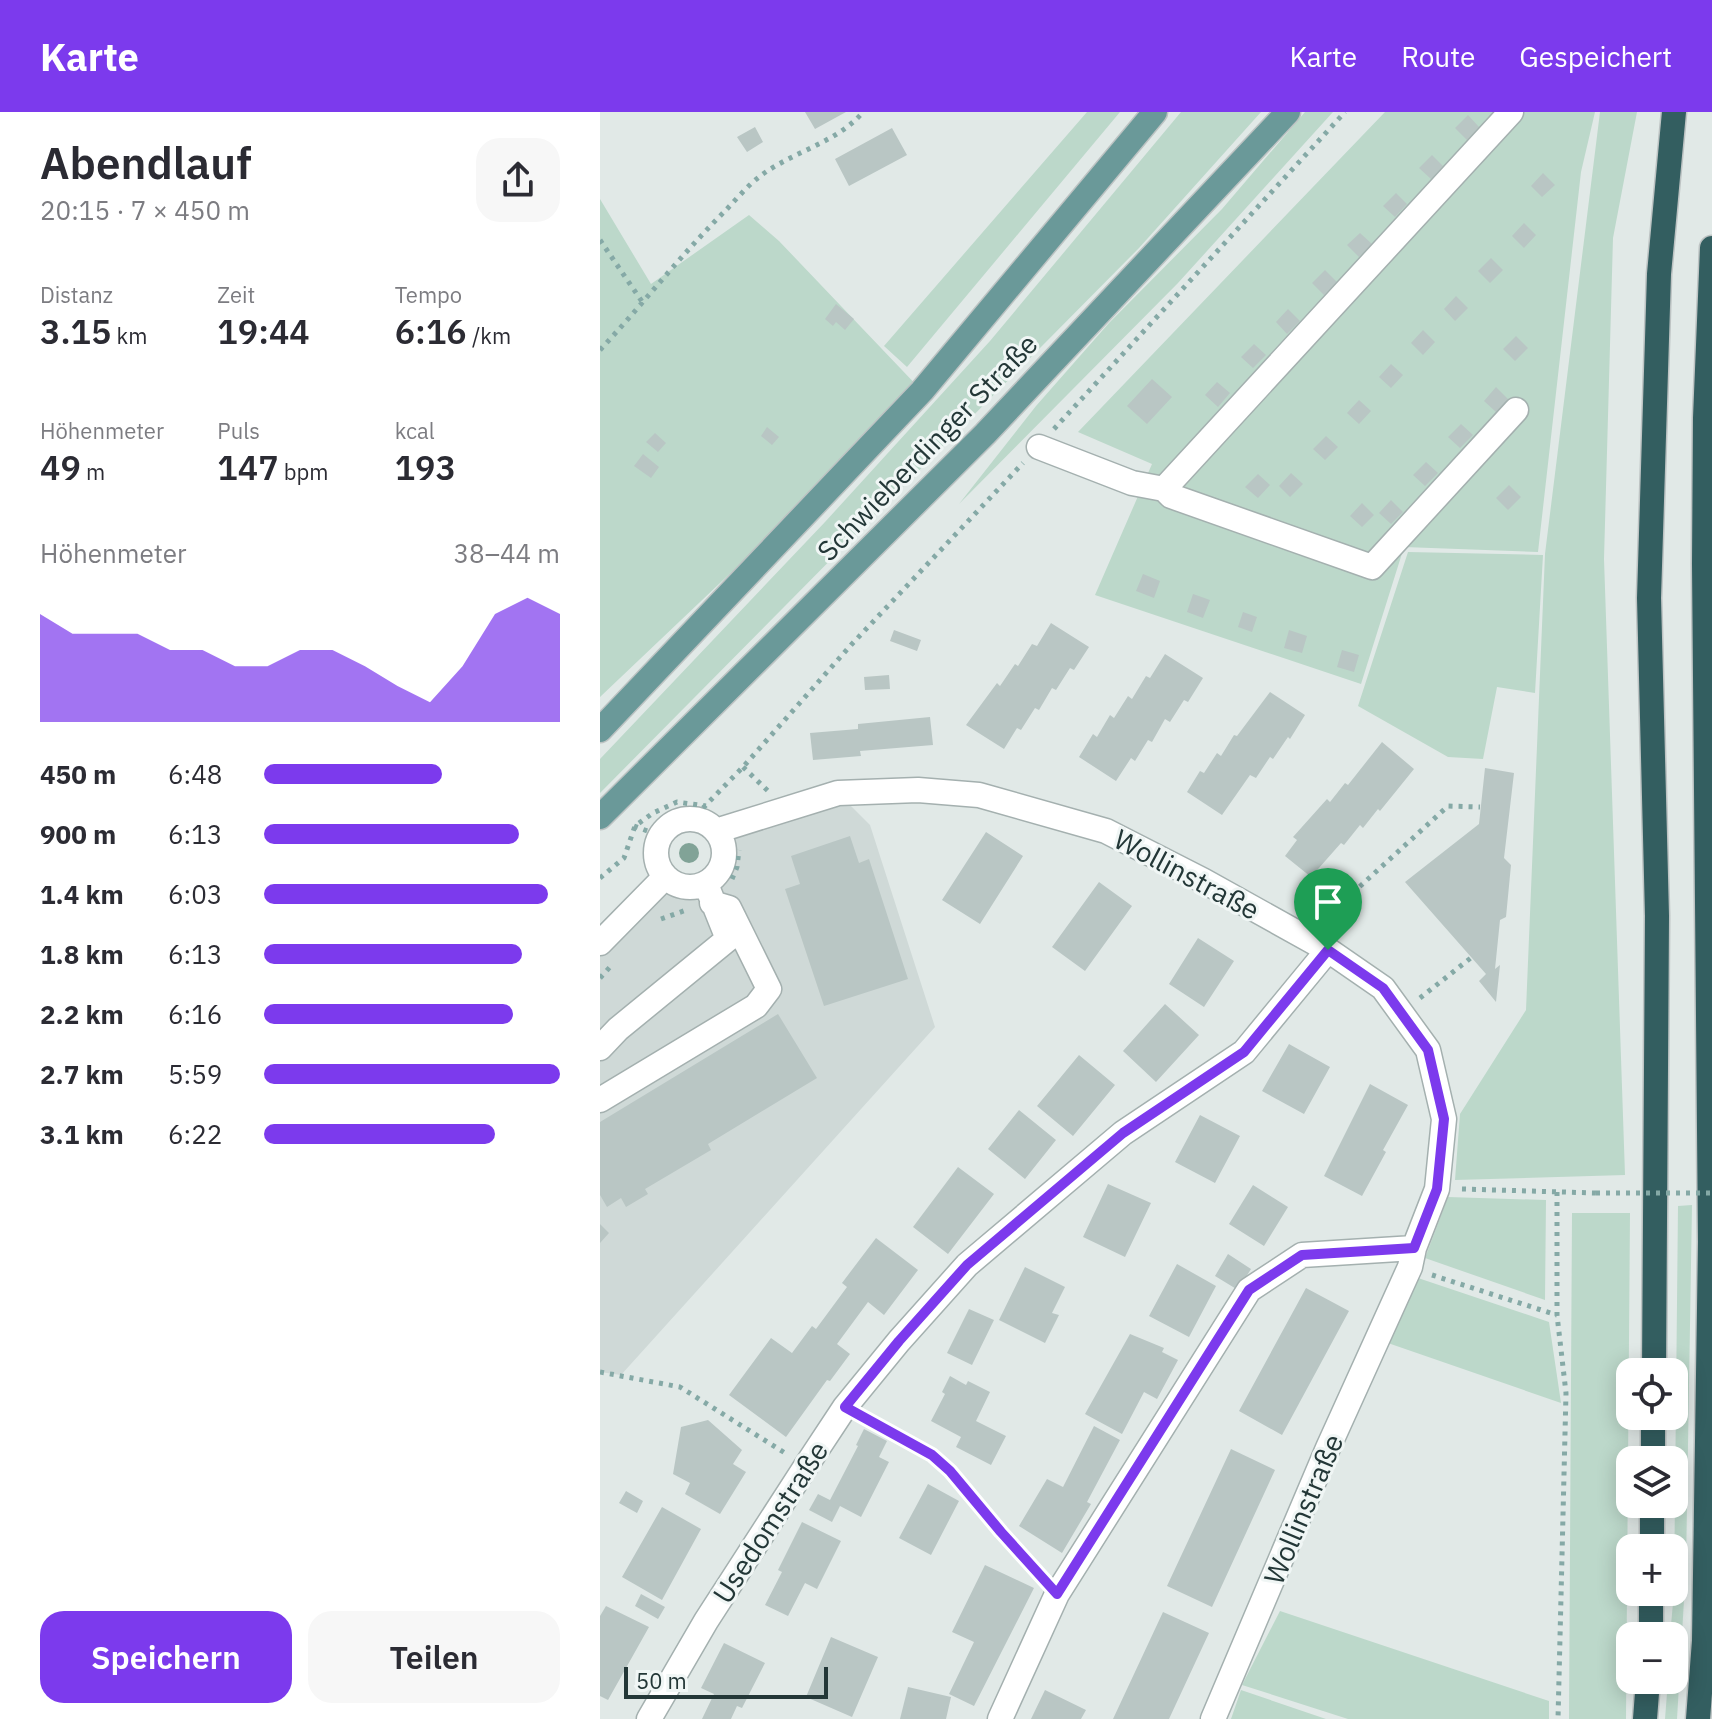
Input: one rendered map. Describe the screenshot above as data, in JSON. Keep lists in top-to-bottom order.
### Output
{
  "streets": {
    "main road": ["Schwieberdinger Straße"],
    "street": ["Wollinstraße", "Usedomstraße"]
  },
  "crossings": [
    ["Wollinstraße", "Usedomstraße"]
  ],
  "scale_bar": "50 m",
  "page": {
    "header": "Karte",
    "nav": ["Karte", "Route", "Gespeichert"],
    "heading": ["Abendlauf", "20:15 · 7 × 450 m"],
    "stats": [
      ["Distanz", "3.15 km"],
      ["Zeit", "19:44"],
      ["Tempo", "6:16 /km"],
      ["Höhenmeter", "49 m"],
      ["Puls", "147 bpm"],
      ["kcal", "193"]
    ],
    "chart": ["Höhenmeter", "38–44 m"],
    "list": [
      {
        "name": "450 m",
        "note": "6:48"
      },
      {
        "name": "900 m",
        "note": "6:13"
      },
      {
        "name": "1.4 km",
        "note": "6:03"
      },
      {
        "name": "1.8 km",
        "note": "6:13"
      },
      {
        "name": "2.2 km",
        "note": "6:16"
      },
      {
        "name": "2.7 km",
        "note": "5:59"
      },
      {
        "name": "3.1 km",
        "note": "6:22"
      }
    ],
    "map_buttons": ["+", "−"],
    "buttons": ["Speichern", "Teilen"],
    "scale": "50 m"
  }
}
